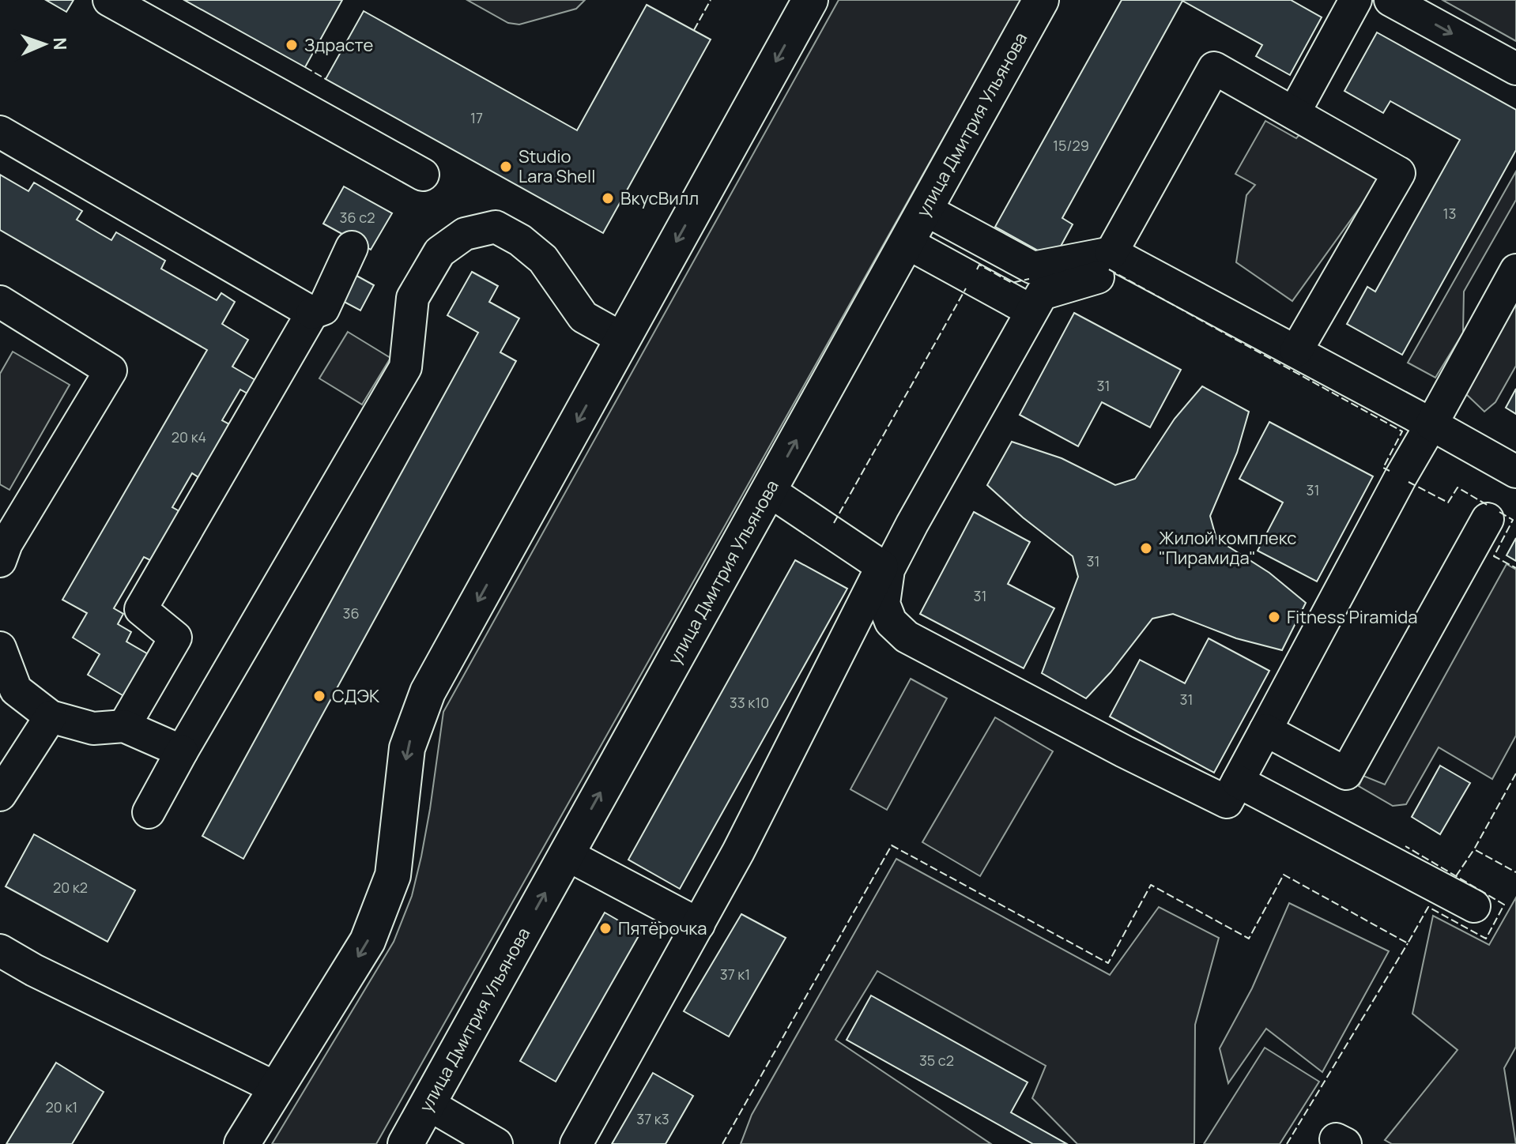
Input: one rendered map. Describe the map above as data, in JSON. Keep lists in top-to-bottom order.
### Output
{
  "streets": {
    "main road": ["улица Дмитрия Ульянова"]
  },
  "places": [
    "Здрасте",
    "Studio Lara Shell",
    "ВкусВилл",
    "Жилой комплекс \"Пирамида\"",
    "Fitness Piramida",
    "СДЭК",
    "Пятёрочка"
  ],
  "house_numbers": [
    "17",
    "15/29",
    "13",
    "36 с2",
    "31",
    "20 к4",
    "31",
    "31",
    "31",
    "36",
    "31",
    "33 к10",
    "20 к2",
    "37 к1",
    "35 с2",
    "20 к1",
    "37 к3"
  ],
  "north": "right"
}
